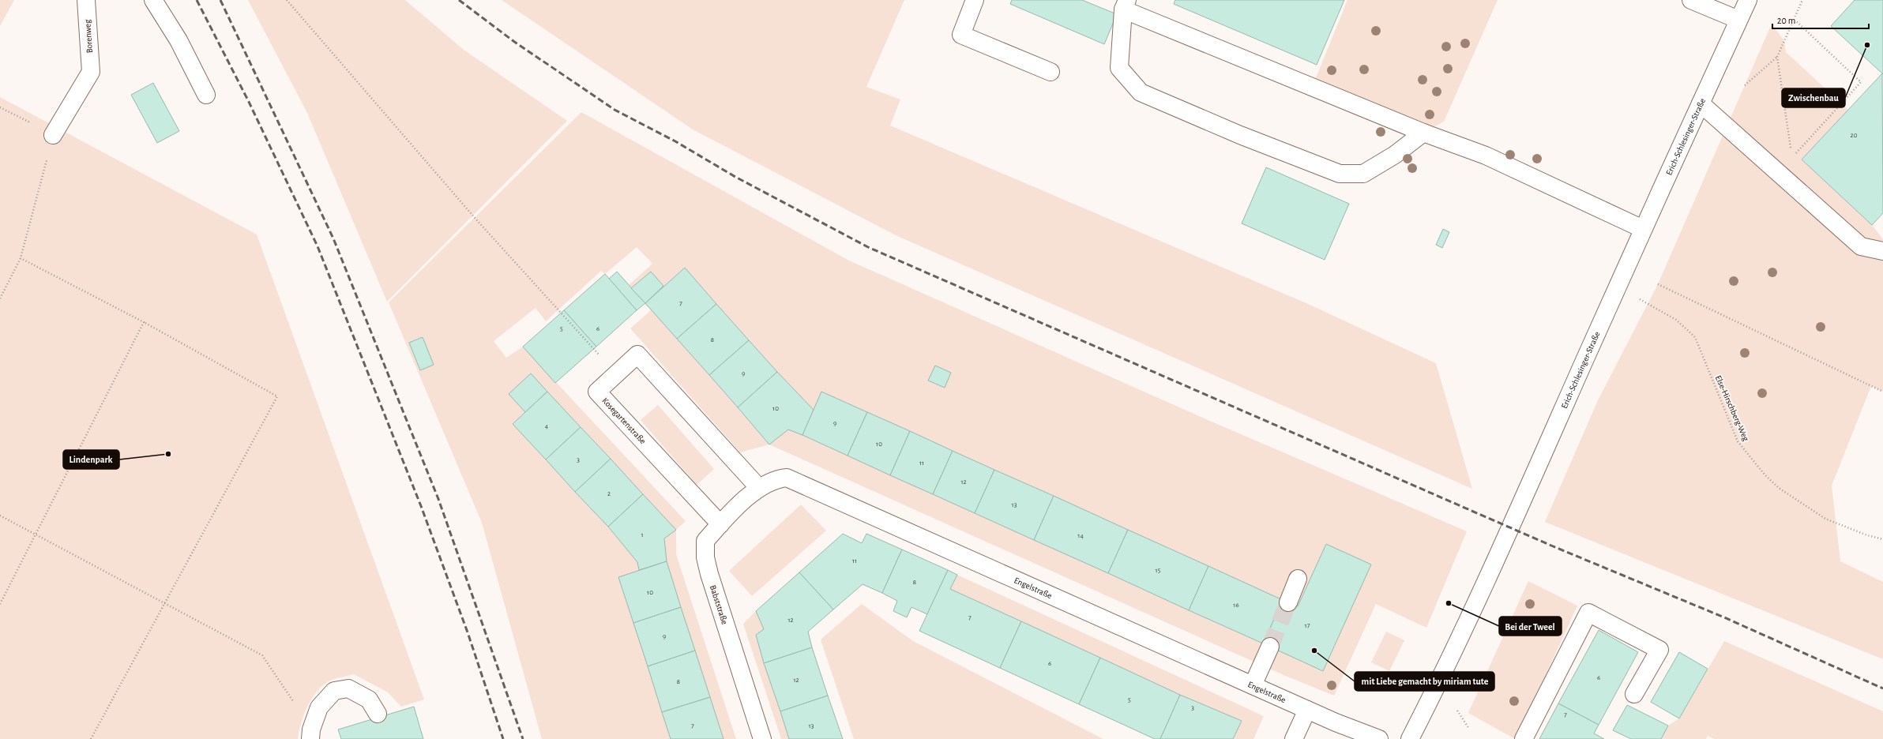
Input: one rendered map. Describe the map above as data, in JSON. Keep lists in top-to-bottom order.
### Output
{
  "streets": {
    "street": [
      "Borenweg",
      "Erich-Schlesinger-Straße",
      "Kosegartenstraße",
      "Engelstraße",
      "Babststraße"
    ],
    "path": ["Else-Hirschberg-Weg"]
  },
  "crossings": [
    ["Erich-Schlesinger-Straße", "Else-Hirschberg-Weg"],
    ["Kosegartenstraße", "Engelstraße"],
    ["Kosegartenstraße", "Babststraße"],
    ["Engelstraße", "Babststraße"]
  ],
  "places": [
    "Zwischenbau",
    "Lindenpark",
    "Bei der Tweel",
    "mit Liebe gemacht by miriam tute"
  ],
  "house_numbers": [
    "20",
    "7",
    "5",
    "6",
    "8",
    "9",
    "10",
    "9",
    "4",
    "10",
    "3",
    "11",
    "12",
    "2",
    "13",
    "1",
    "14",
    "11",
    "15",
    "8",
    "10",
    "16",
    "7",
    "12",
    "17",
    "9",
    "6",
    "6",
    "12",
    "8",
    "5",
    "3",
    "7",
    "7",
    "13"
  ],
  "scale_bar": "20 m"
}
